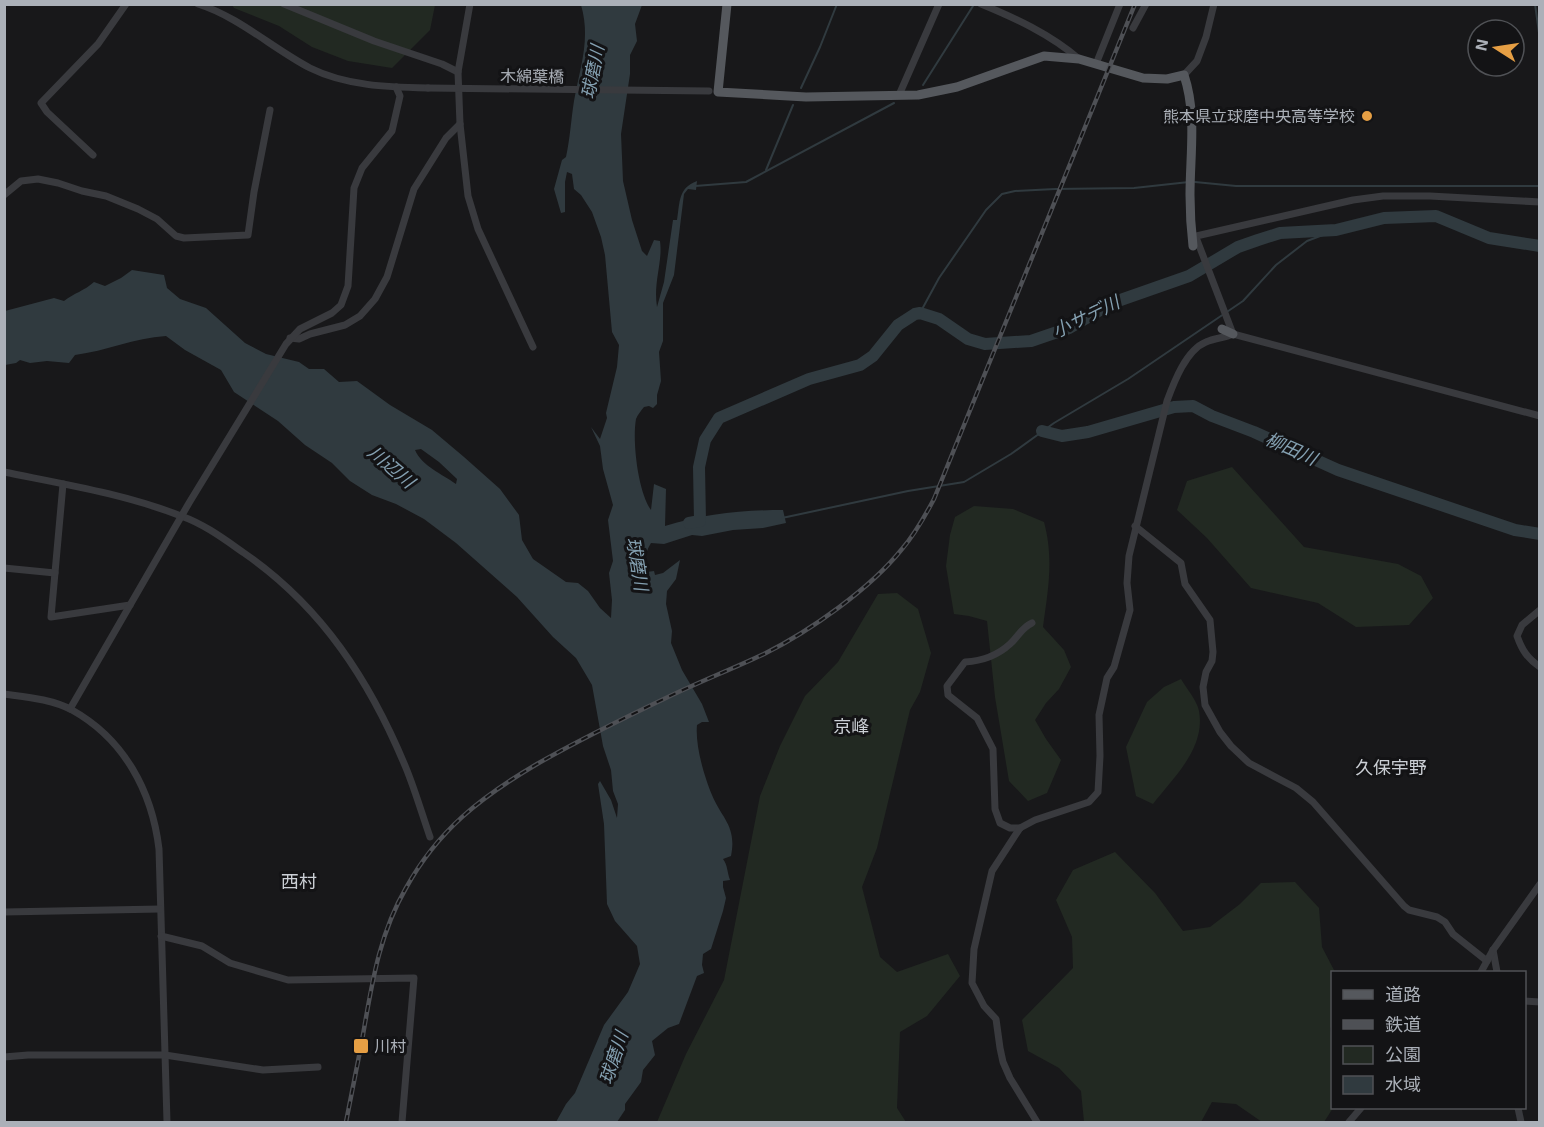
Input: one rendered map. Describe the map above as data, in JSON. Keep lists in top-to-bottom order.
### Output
{
  "streets": {
    "street": ["木綿葉橋"]
  },
  "districts": ["京峰", "久保宇野", "西村"],
  "water": [
    "球磨川",
    "小サデ川",
    "柳田川",
    "川辺川"
  ],
  "places": {
    "other": ["熊本県立球磨中央高等学校"],
    "transit": ["川村"]
  },
  "legend": [
    "道路",
    "鉄道",
    "公園",
    "水域"
  ],
  "north": "left"
}
